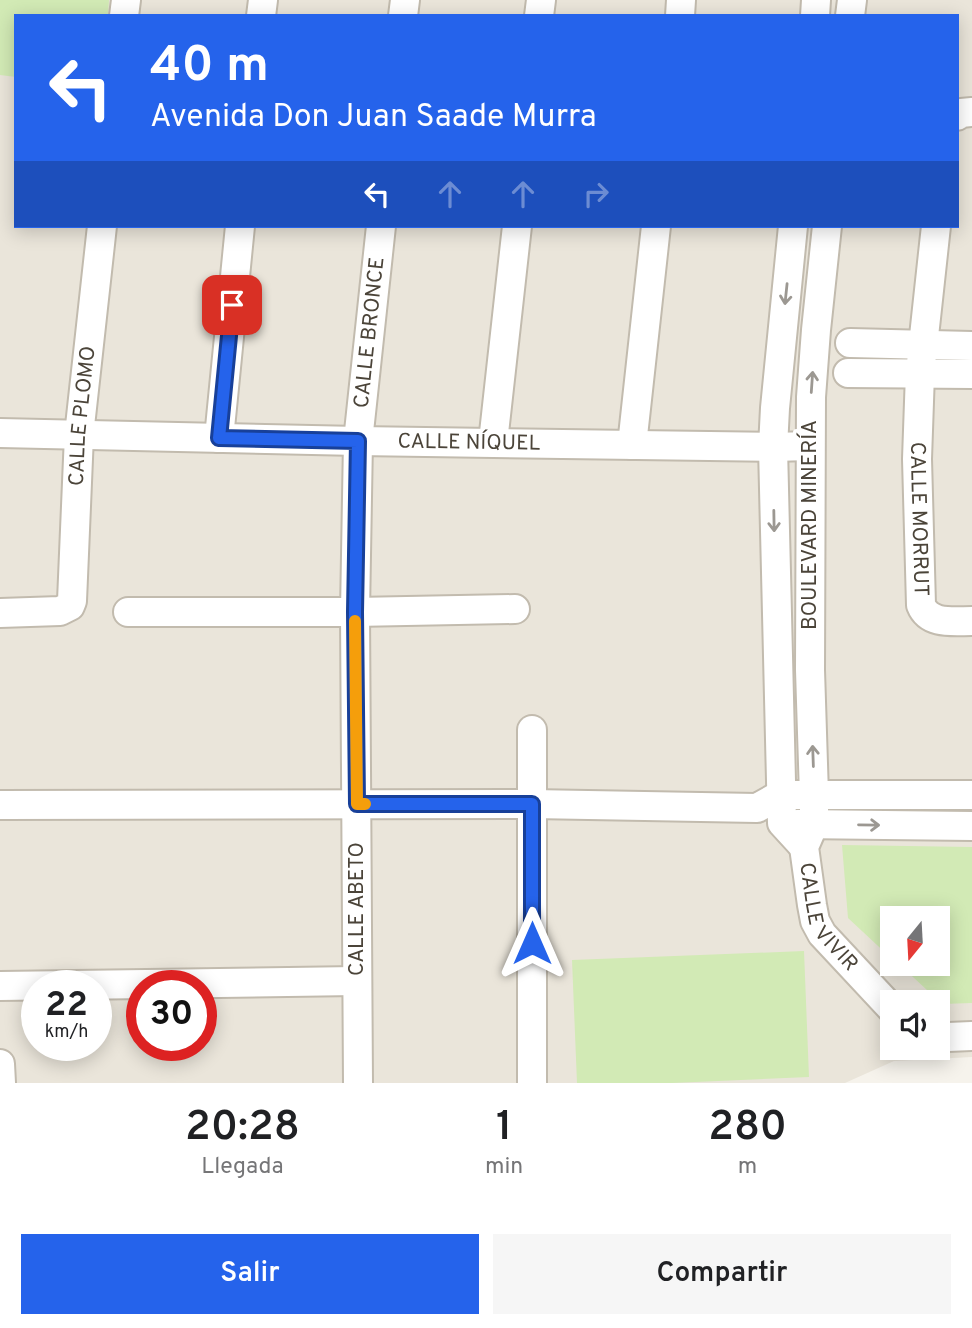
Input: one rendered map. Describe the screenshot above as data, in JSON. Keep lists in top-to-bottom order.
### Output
{
  "streets": {
    "street": [
      "CALLE BRONCE",
      "CALLE PLOMO",
      "CALLE NÍQUEL",
      "CALLE MORRUT",
      "BOULEVARD MINERÍA",
      "CALLE ABETO",
      "CALLE VIVIR"
    ]
  },
  "crossings": [
    ["CALLE BRONCE", "CALLE NÍQUEL"],
    ["CALLE BRONCE", "CALLE ABETO"],
    ["CALLE PLOMO", "CALLE NÍQUEL"],
    ["CALLE NÍQUEL", "BOULEVARD MINERÍA"],
    ["CALLE NÍQUEL", "CALLE ABETO"],
    ["BOULEVARD MINERÍA", "CALLE VIVIR"]
  ],
  "north": "bottom",
  "page": {
    "turn": ["40 m", "Avenida Don Juan Saade Murra"],
    "speed": "22 km/h",
    "limit": "30",
    "eta": [
      "20:28",
      "Llegada",
      "1",
      "min",
      "280",
      "m"
    ],
    "buttons": ["Salir", "Compartir"]
  }
}
